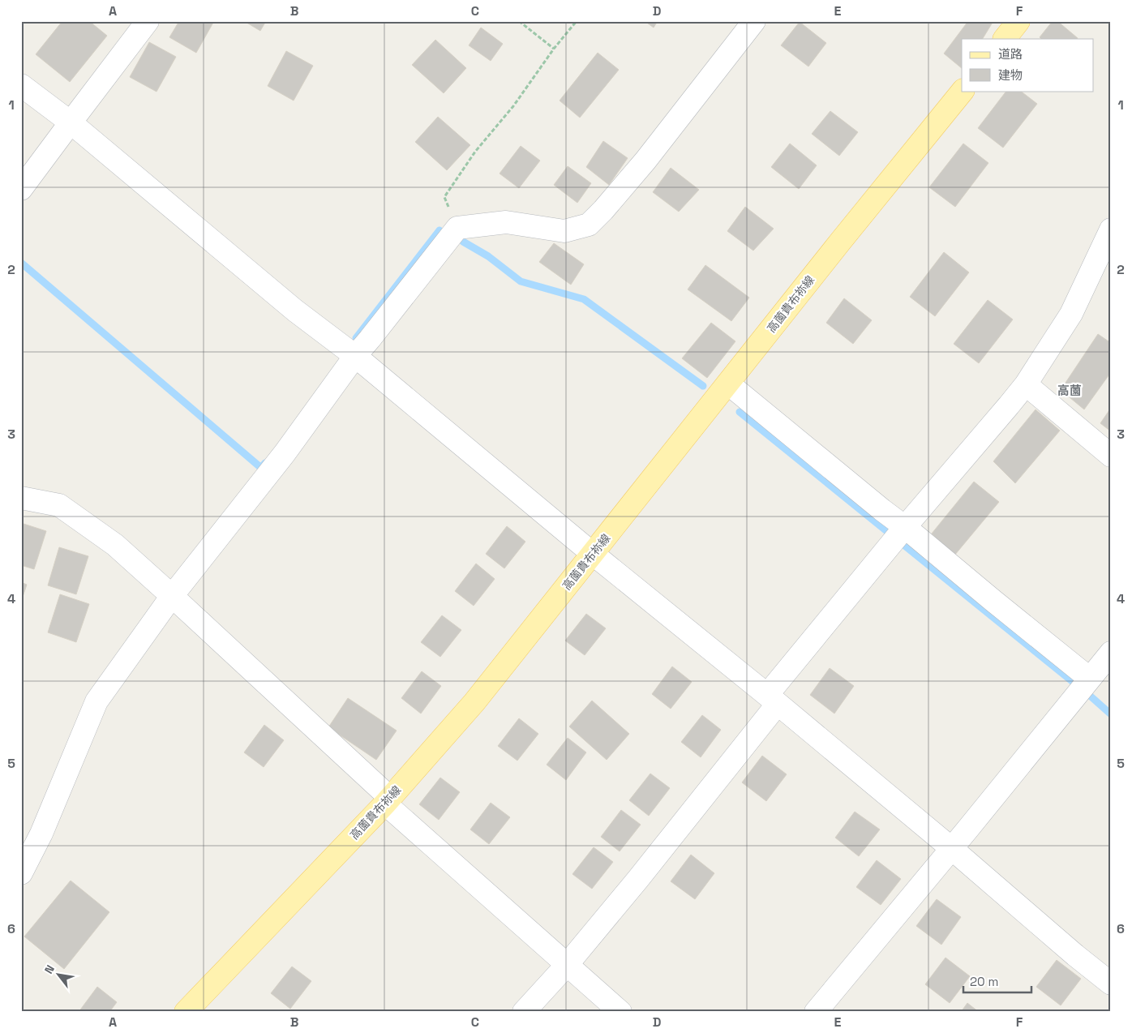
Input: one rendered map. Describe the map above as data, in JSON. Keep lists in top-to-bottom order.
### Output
{
  "streets": {
    "main road": ["高薗貴布祢線"]
  },
  "districts": ["高薗"],
  "legend": ["道路", "建物"],
  "scale_bar": "20 m",
  "north": "top left",
  "grid": {
    "columns": [
      "A",
      "B",
      "C",
      "D",
      "E",
      "F"
    ],
    "rows": [
      "1",
      "2",
      "3",
      "4",
      "5",
      "6"
    ]
  }
}
